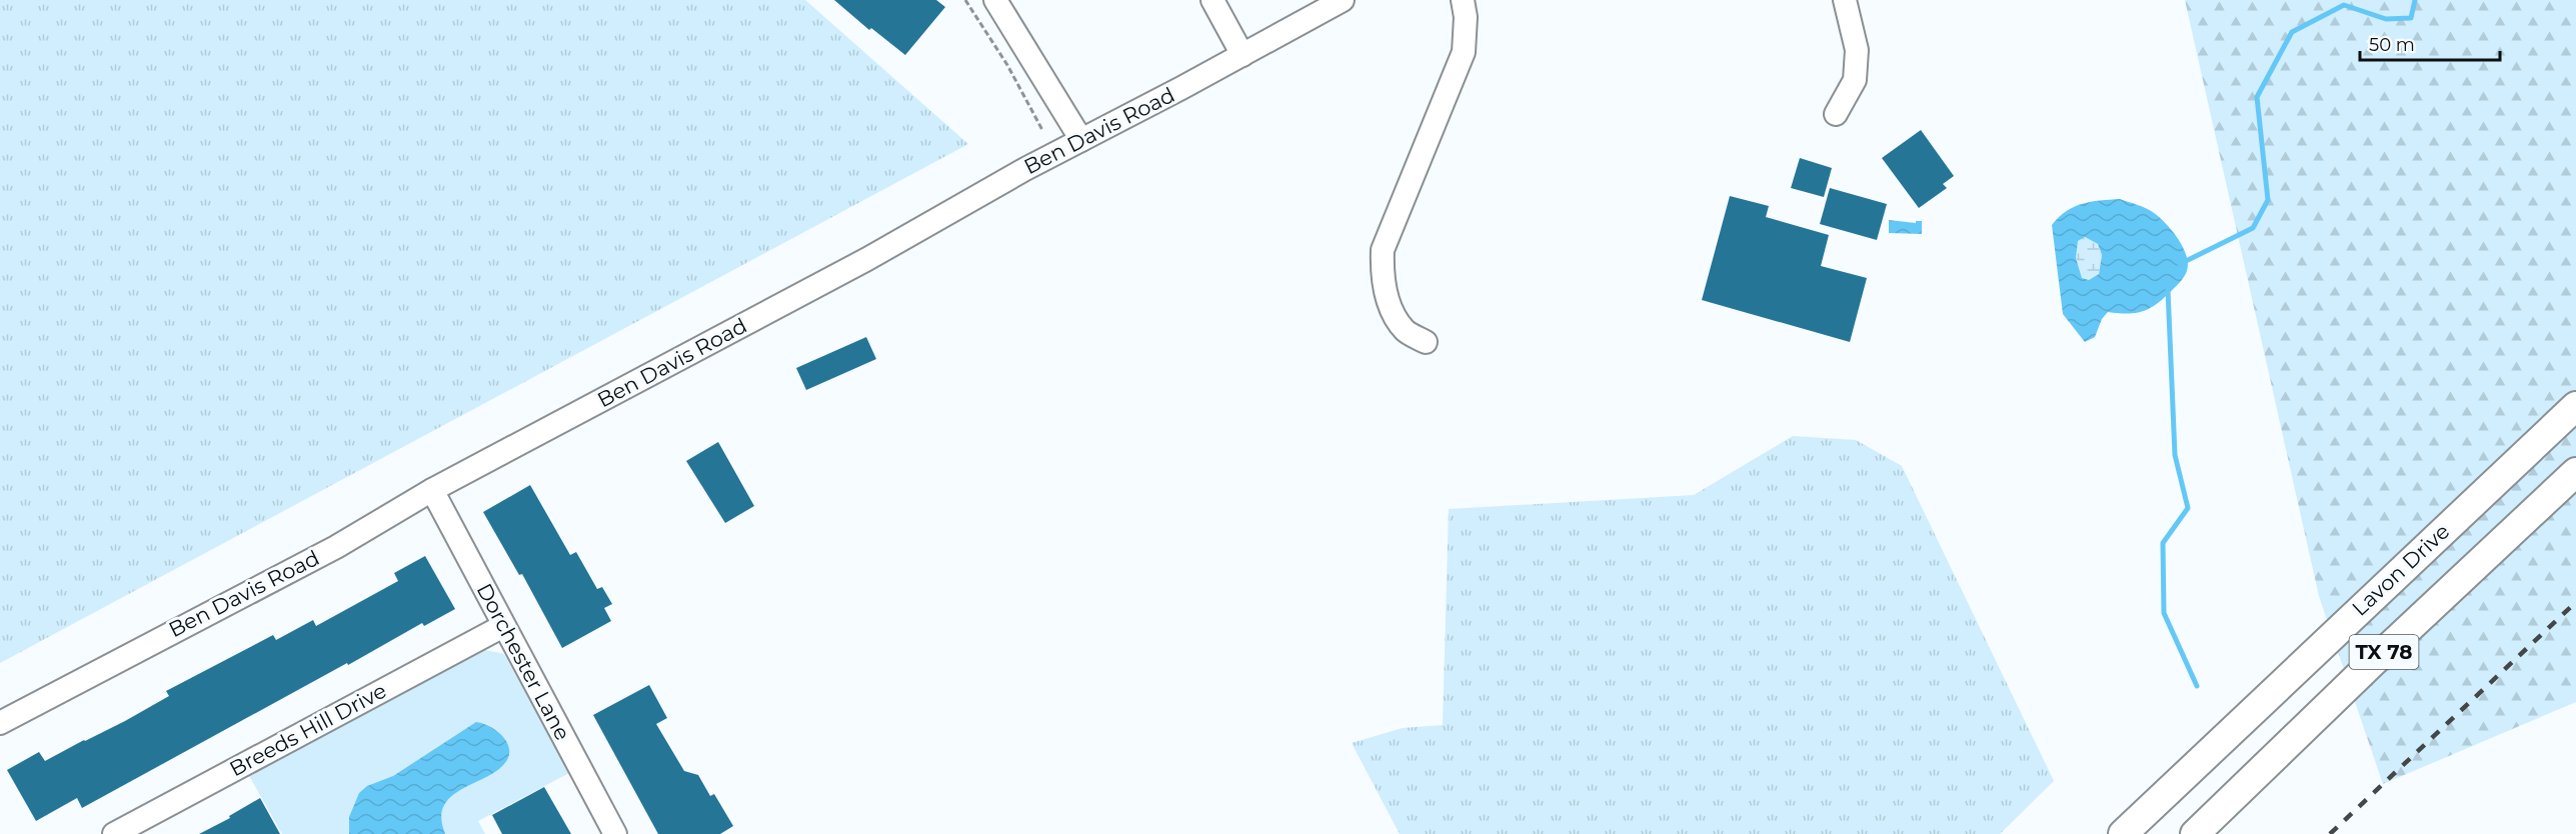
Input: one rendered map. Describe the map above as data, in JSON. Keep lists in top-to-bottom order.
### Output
{
  "streets": {
    "main road": ["Lavon Drive", "TX 78"],
    "street": ["Ben Davis Road", "Dorchester Lane", "Breeds Hill Drive"]
  },
  "crossings": [
    ["Ben Davis Road", "Dorchester Lane"],
    ["Dorchester Lane", "Breeds Hill Drive"]
  ],
  "scale_bar": "50 m"
}
